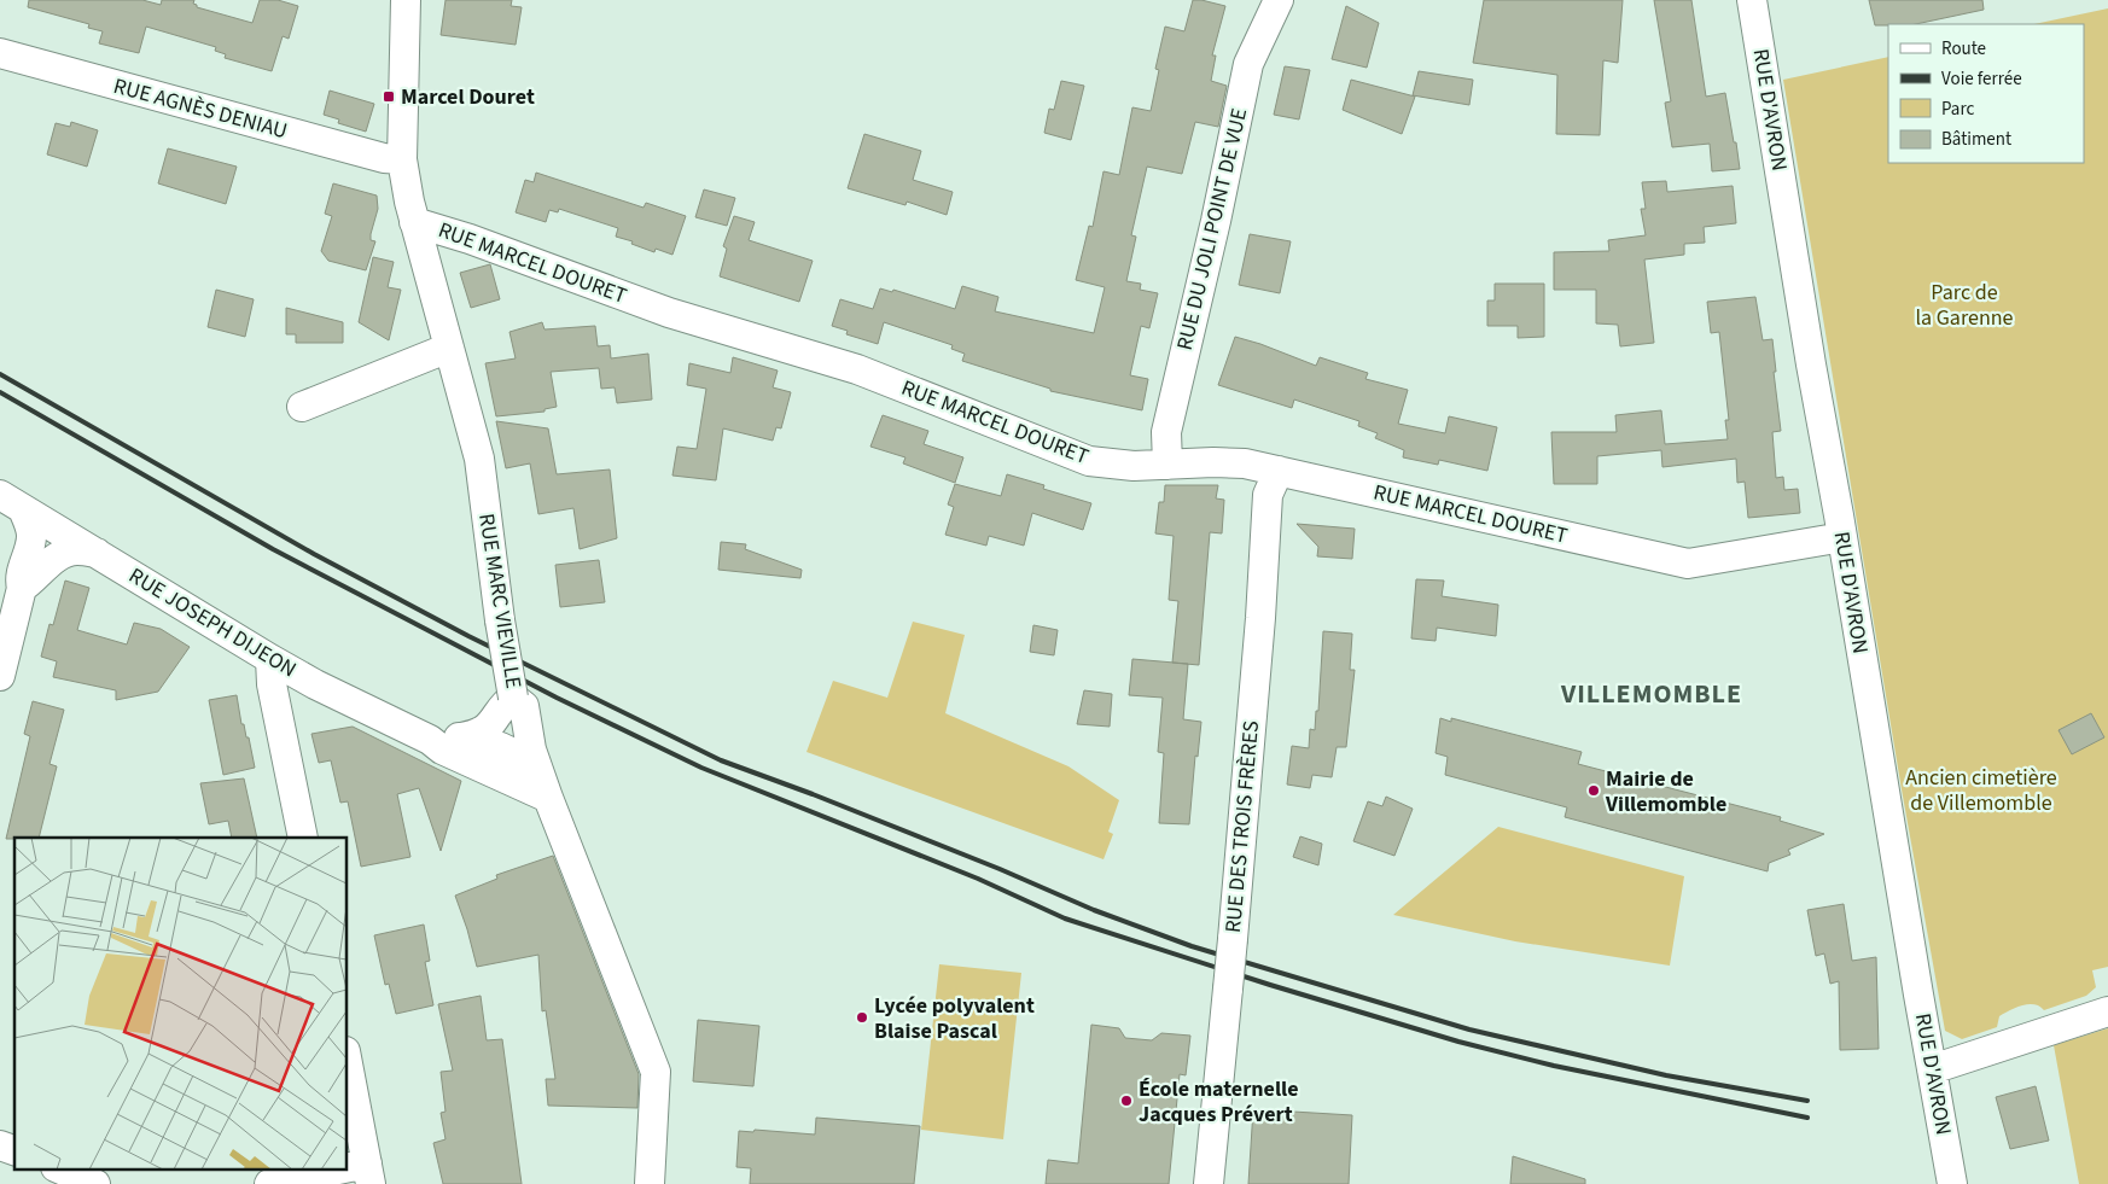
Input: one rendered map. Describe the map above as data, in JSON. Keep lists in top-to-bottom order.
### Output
{
  "streets": {
    "street": [
      "RUE AGNÈS DENIAU",
      "RUE D'AVRON",
      "RUE DU JOLI POINT DE VUE",
      "RUE MARCEL DOURET",
      "RUE MARC VIEVILLE",
      "RUE JOSEPH DIJEON",
      "RUE DES TROIS FRÈRES"
    ]
  },
  "crossings": [
    ["RUE AGNÈS DENIAU", "RUE MARC VIEVILLE"],
    ["RUE D'AVRON", "RUE MARCEL DOURET"],
    ["RUE DU JOLI POINT DE VUE", "RUE MARCEL DOURET"],
    ["RUE MARCEL DOURET", "RUE MARC VIEVILLE"],
    ["RUE MARCEL DOURET", "RUE DES TROIS FRÈRES"],
    ["RUE MARC VIEVILLE", "RUE JOSEPH DIJEON"]
  ],
  "districts": ["VILLEMOMBLE"],
  "parks": ["Parc de la Garenne", "Ancien cimetière de Villemomble"],
  "places": {
    "transit": ["Marcel Douret"],
    "other": ["Mairie de Villemomble", "Lycée polyvalent Blaise Pascal", "École maternelle Jacques Prévert"]
  },
  "legend": [
    "Route",
    "Voie ferrée",
    "Parc",
    "Bâtiment"
  ]
}
